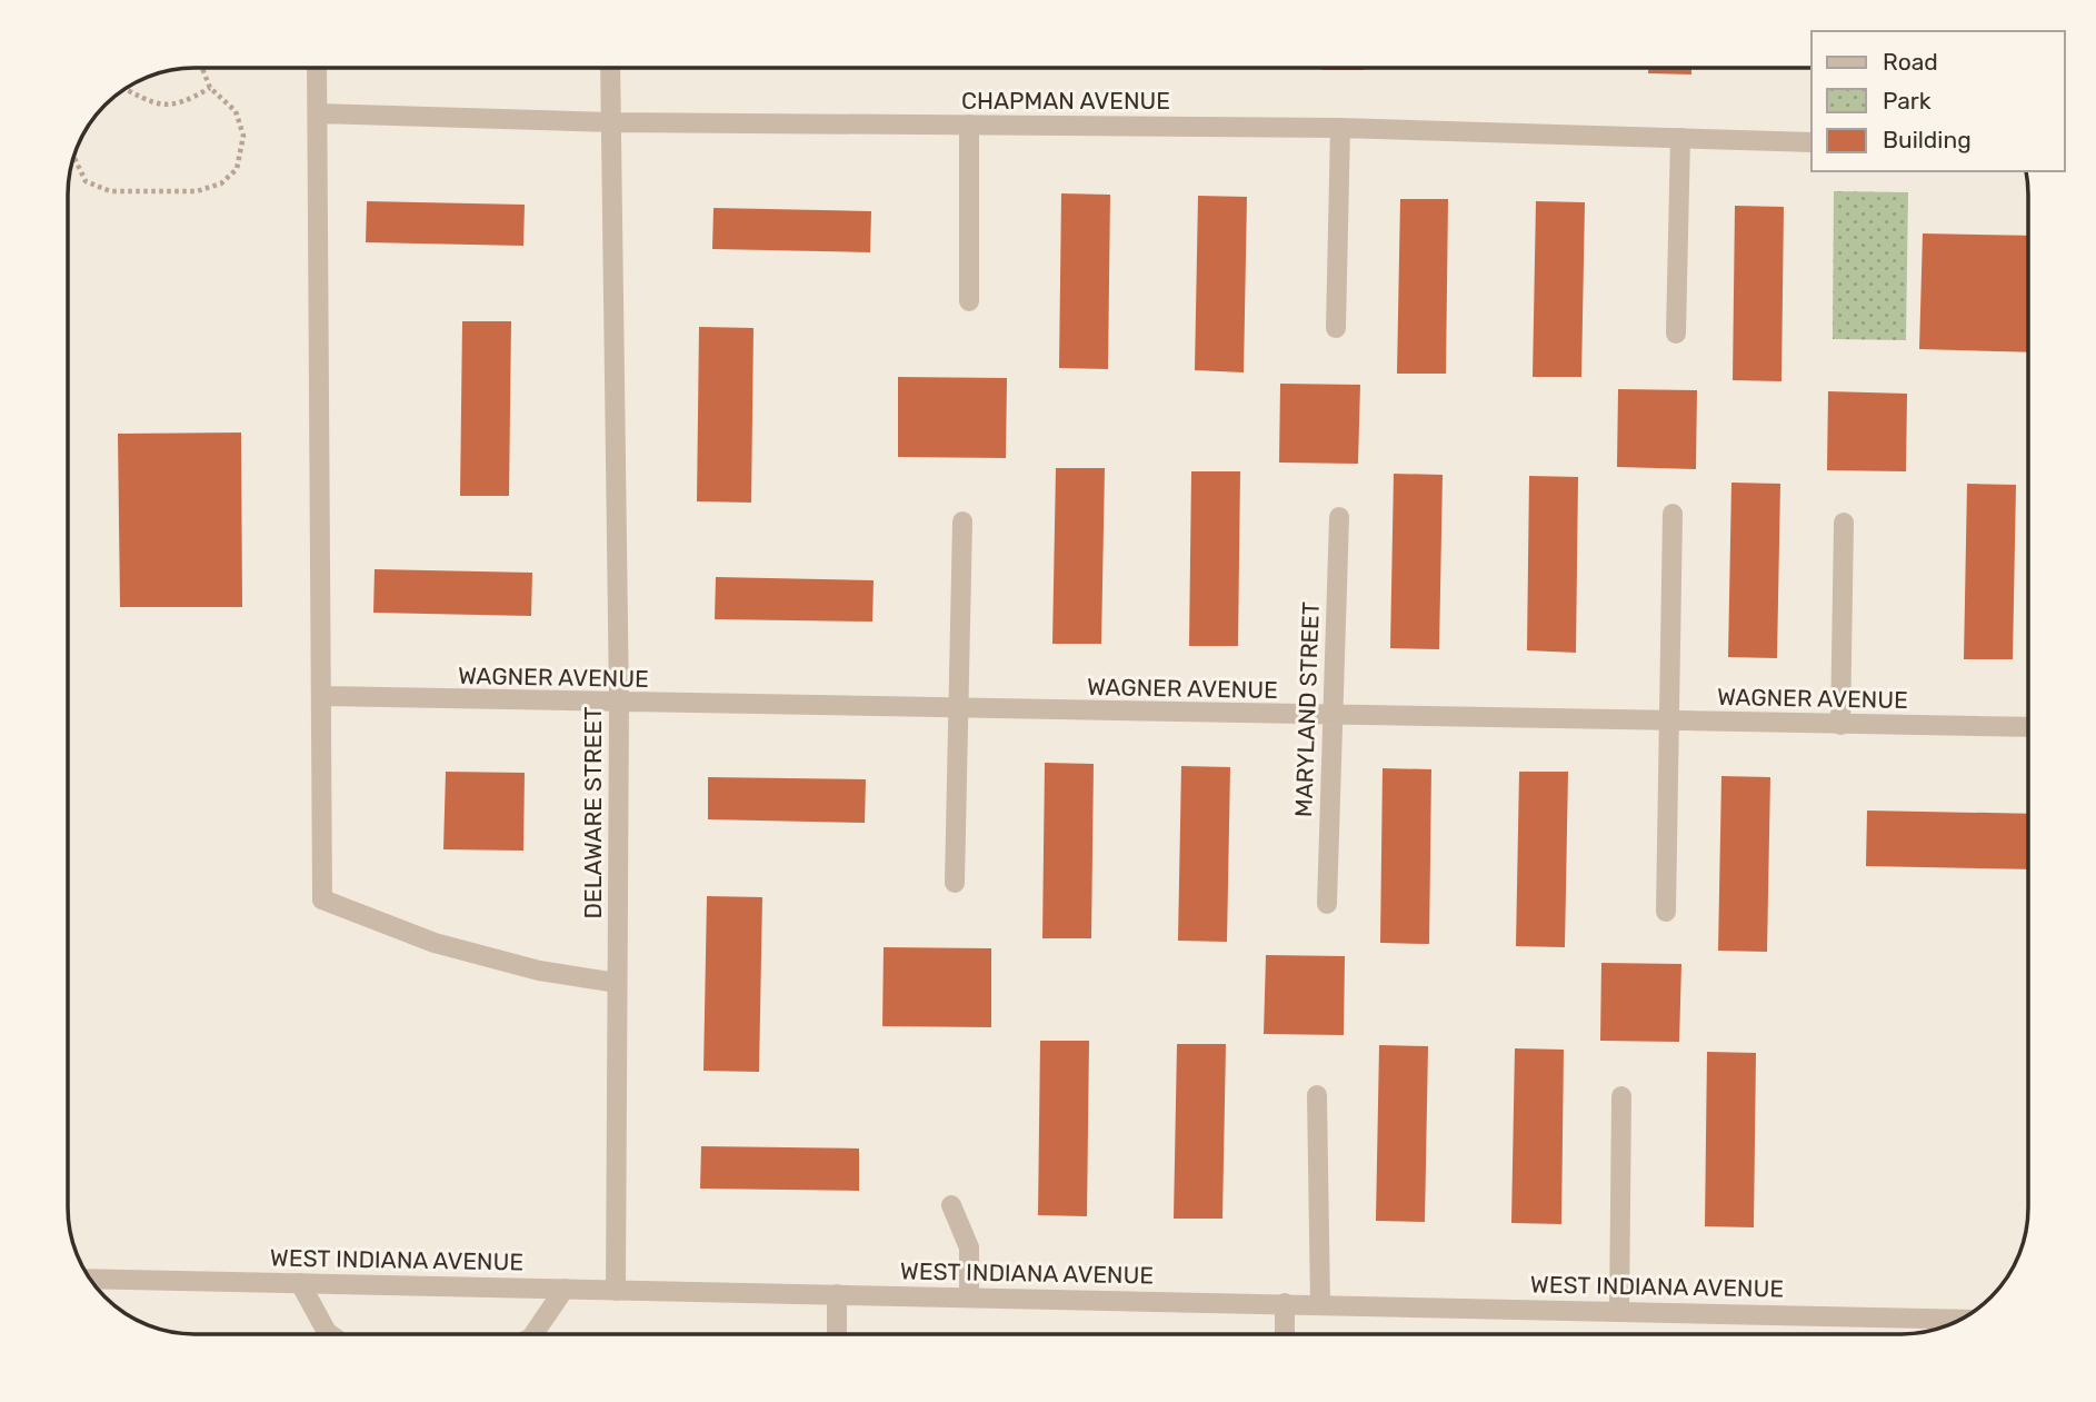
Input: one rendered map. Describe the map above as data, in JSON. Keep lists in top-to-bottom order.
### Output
{
  "streets": {
    "street": [
      "CHAPMAN AVENUE",
      "WAGNER AVENUE",
      "MARYLAND STREET",
      "DELAWARE STREET",
      "WEST INDIANA AVENUE"
    ]
  },
  "crossings": [
    ["CHAPMAN AVENUE", "DELAWARE STREET"],
    ["WAGNER AVENUE", "MARYLAND STREET"],
    ["WAGNER AVENUE", "DELAWARE STREET"],
    ["DELAWARE STREET", "WEST INDIANA AVENUE"]
  ],
  "legend": ["Road", "Park", "Building"]
}
